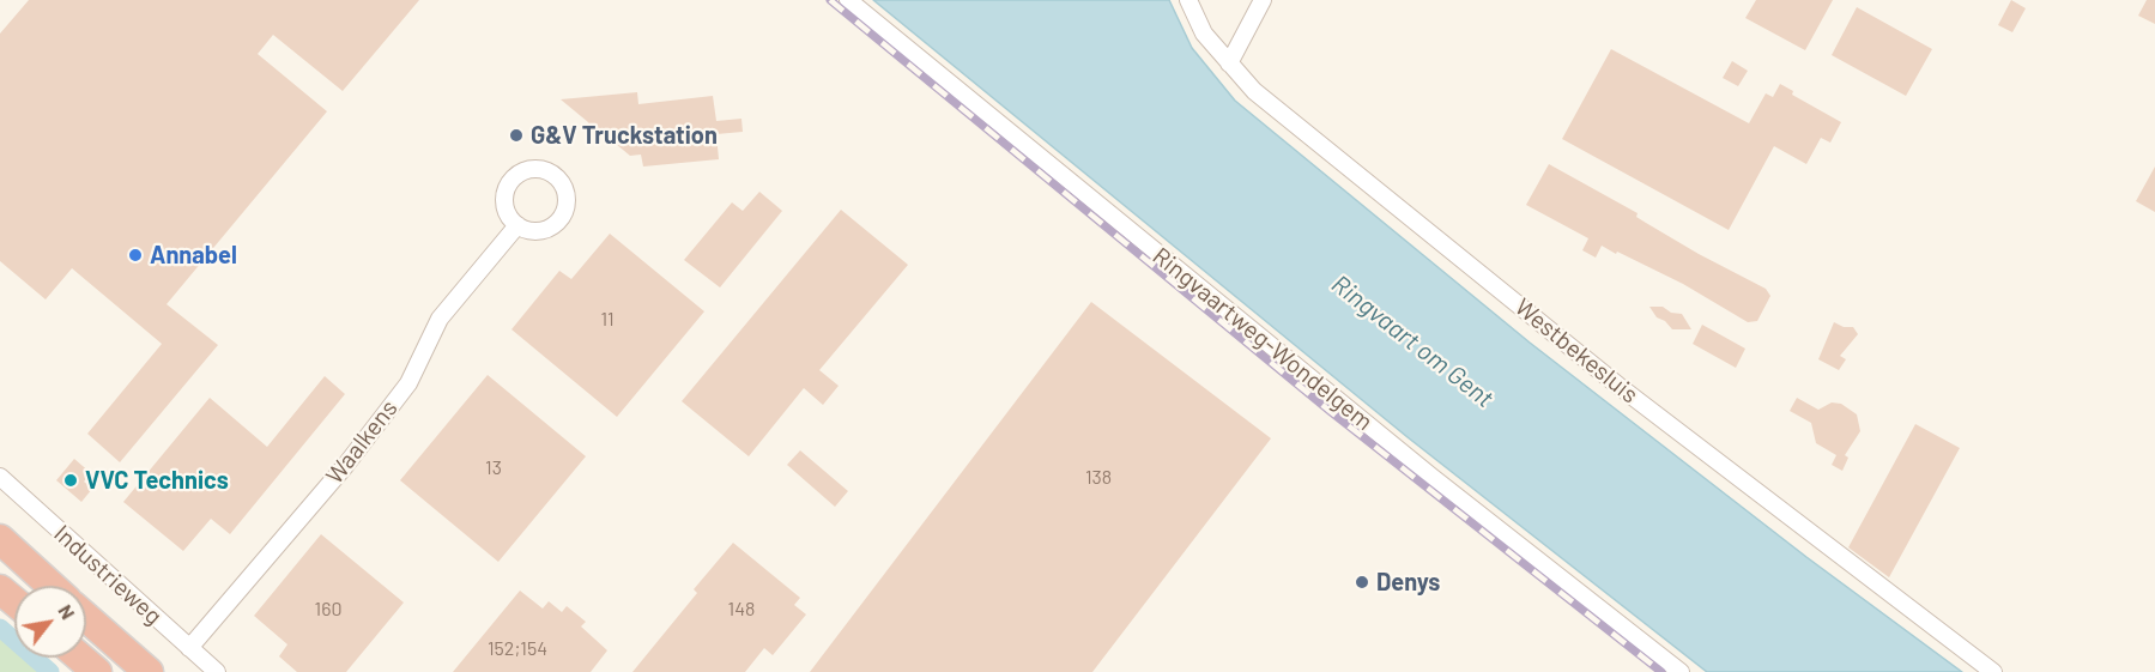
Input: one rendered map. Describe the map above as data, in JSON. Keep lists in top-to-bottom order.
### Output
{
  "streets": {
    "highway": ["Industrieweg"],
    "street": ["Ringvaartweg-Wondelgem", "Westbekesluis", "Waalkens"]
  },
  "crossings": [
    ["Waalkens", "Industrieweg"]
  ],
  "water": ["Ringvaart om Gent"],
  "places": [
    "G&V Truckstation",
    "Annabel",
    "VVC Technics",
    "Denys"
  ],
  "house_numbers": [
    "11",
    "13",
    "138",
    "160",
    "148",
    "152;154"
  ],
  "north": "top right"
}
